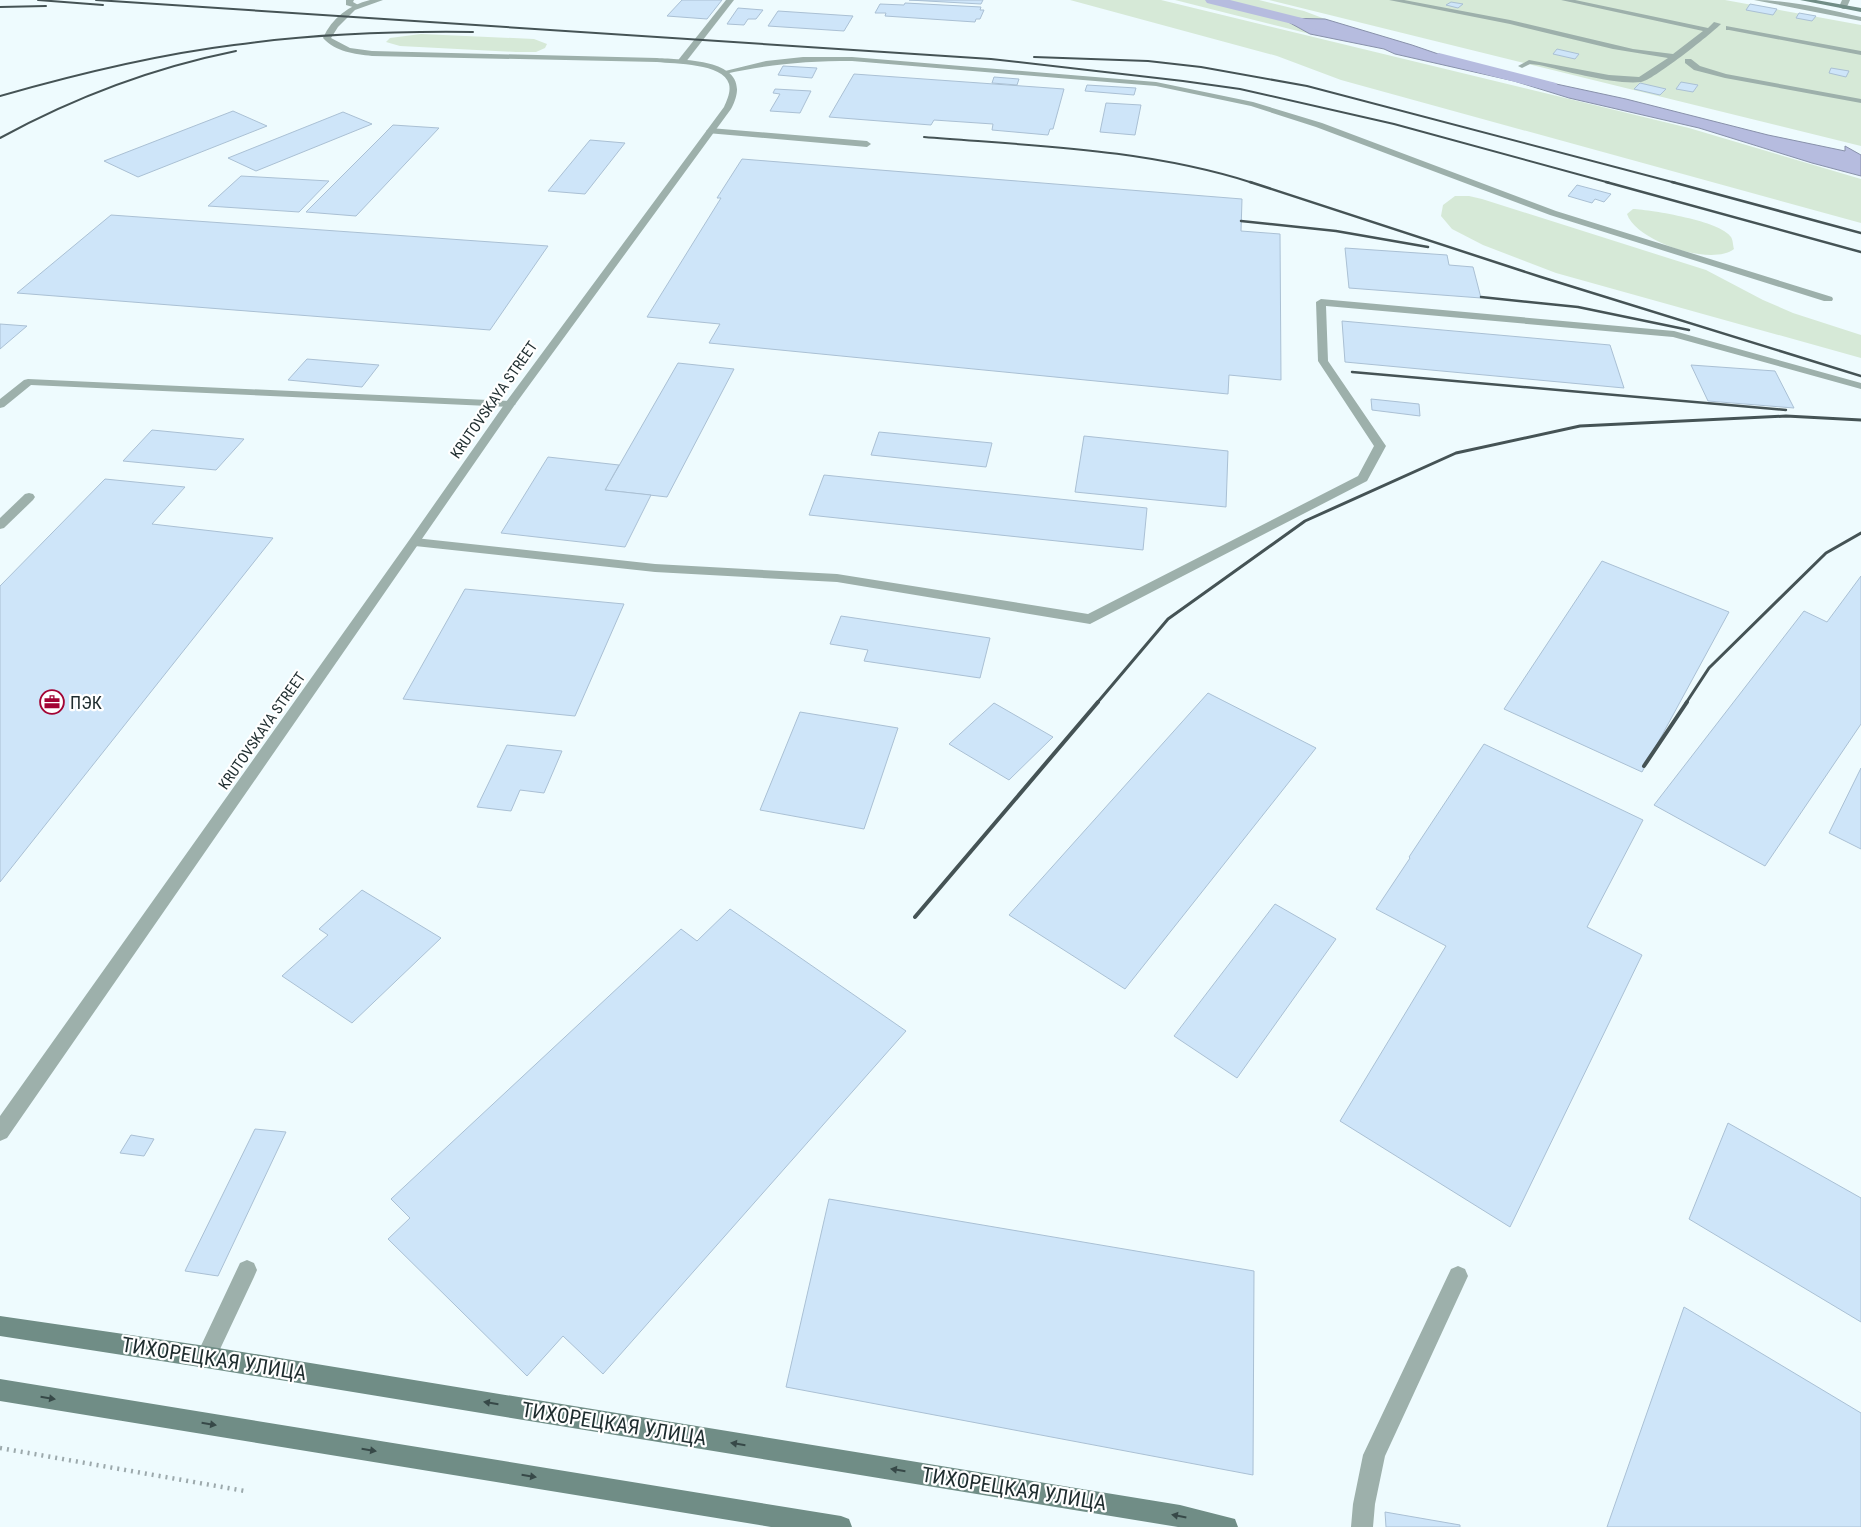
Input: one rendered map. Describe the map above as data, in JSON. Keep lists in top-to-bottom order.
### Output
{
  "streets": {
    "main road": ["ТИХОРЕЦКАЯ УЛИЦА"],
    "street": ["KRUTOVSKAYA STREET"]
  },
  "places": {
    "office": ["ПЭК"]
  }
}
